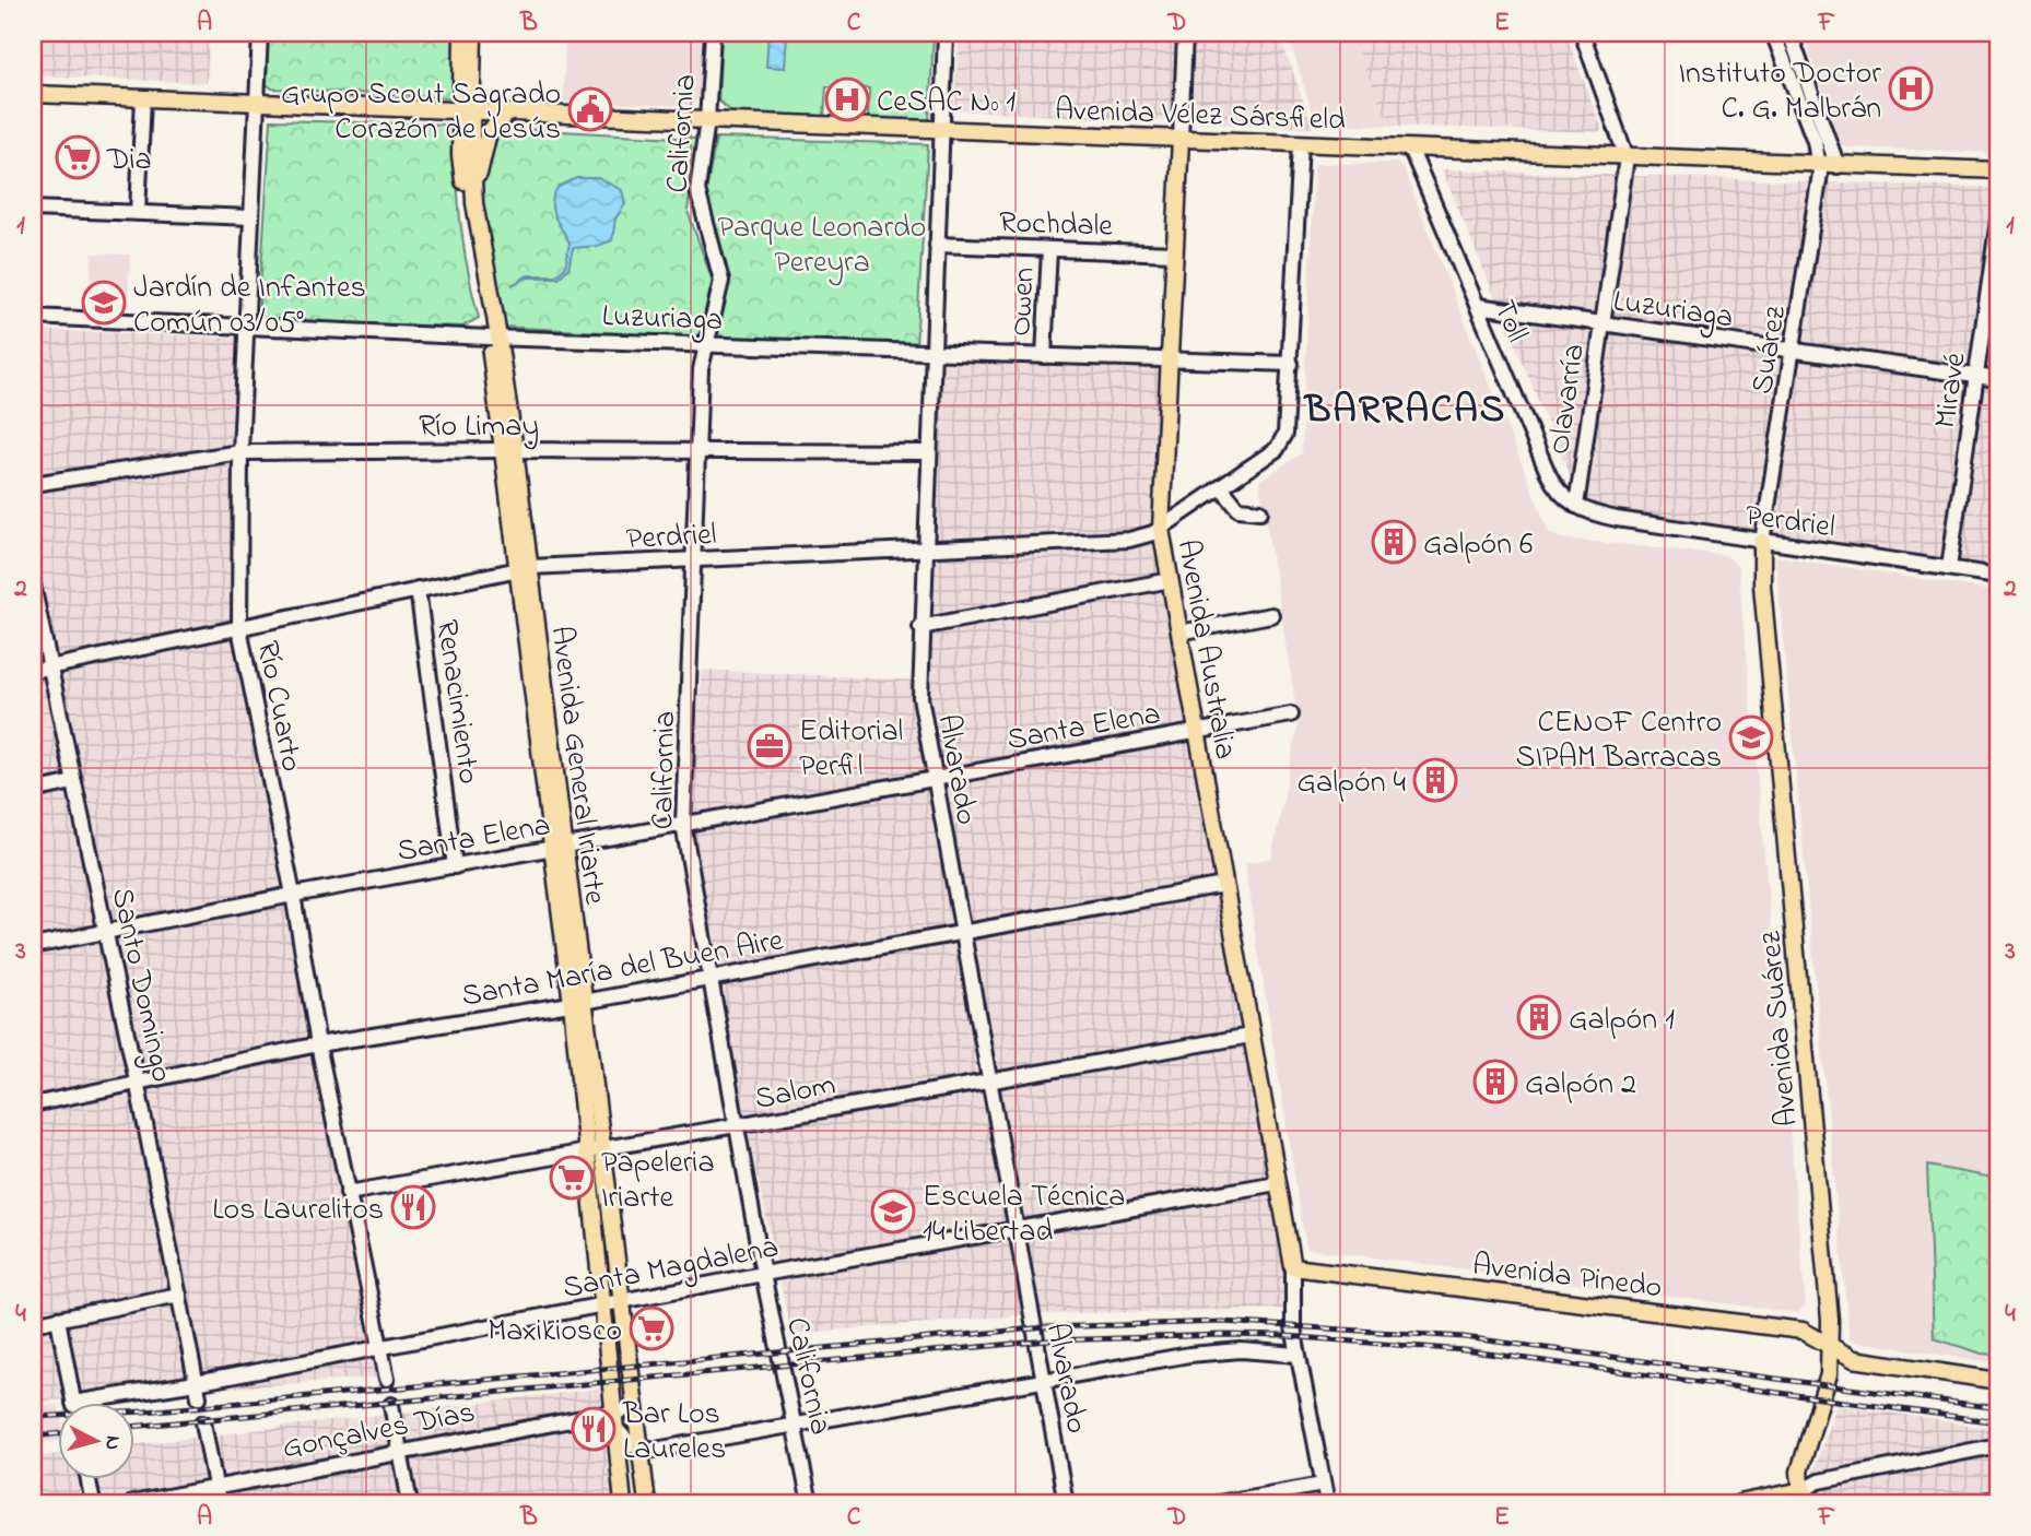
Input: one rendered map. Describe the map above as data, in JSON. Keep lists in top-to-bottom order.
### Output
{
  "streets": {
    "main road": [
      "Avenida Vélez Sársfield",
      "Avenida Australia",
      "Avenida General Iriarte",
      "Avenida Suárez",
      "Avenida Pinedo"
    ],
    "street": [
      "California",
      "Rochdale",
      "Owen",
      "Luzuriaga",
      "Toll",
      "Suárez",
      "Miravé",
      "Olavarría",
      "Río Limay",
      "Perdriel",
      "Renacimiento",
      "Río Cuarto",
      "Santa Elena",
      "Alvarado",
      "Santa María del Buen Aire",
      "Santo Domingo",
      "Salom",
      "Santa Magdalena",
      "Gonçalves Días"
    ]
  },
  "crossings": [
    ["Avenida Vélez Sársfield", "California"],
    ["Avenida Vélez Sársfield", "Toll"],
    ["Avenida Vélez Sársfield", "Suárez"],
    ["Avenida Vélez Sársfield", "Olavarría"],
    ["Avenida Vélez Sársfield", "Avenida Australia"],
    ["Avenida Vélez Sársfield", "Río Cuarto"],
    ["Avenida Vélez Sársfield", "Avenida General Iriarte"],
    ["Avenida Vélez Sársfield", "Alvarado"],
    ["California", "Luzuriaga"],
    ["California", "Río Limay"],
    ["California", "Perdriel"],
    ["California", "Santa Elena"],
    ["California", "Santa María del Buen Aire"],
    ["California", "Salom"],
    ["California", "Santa Magdalena"],
    ["Rochdale", "Owen"],
    ["Rochdale", "Avenida Australia"],
    ["Rochdale", "Alvarado"],
    ["Owen", "Luzuriaga"],
    ["Luzuriaga", "Toll"],
    ["Luzuriaga", "Suárez"],
    ["Luzuriaga", "Miravé"],
    ["Luzuriaga", "Olavarría"],
    ["Luzuriaga", "Perdriel"],
    ["Luzuriaga", "Avenida Australia"],
    ["Luzuriaga", "Río Cuarto"],
    ["Luzuriaga", "Avenida General Iriarte"],
    ["Luzuriaga", "Alvarado"],
    ["Toll", "Olavarría"],
    ["Toll", "Perdriel"],
    ["Suárez", "Perdriel"],
    ["Suárez", "Avenida Suárez"],
    ["Miravé", "Perdriel"],
    ["Olavarría", "Perdriel"],
    ["Río Limay", "Río Cuarto"],
    ["Río Limay", "Avenida General Iriarte"],
    ["Río Limay", "Alvarado"],
    ["Perdriel", "Avenida Australia"],
    ["Perdriel", "Renacimiento"],
    ["Perdriel", "Río Cuarto"],
    ["Perdriel", "Avenida General Iriarte"],
    ["Perdriel", "Alvarado"],
    ["Perdriel", "Santo Domingo"],
    ["Perdriel", "Avenida Suárez"],
    ["Avenida Australia", "Santa Elena"],
    ["Avenida Australia", "Santa María del Buen Aire"],
    ["Avenida Australia", "Salom"],
    ["Avenida Australia", "Santa Magdalena"],
    ["Avenida Australia", "Avenida Pinedo"],
    ["Renacimiento", "Santa Elena"],
    ["Río Cuarto", "Santa Elena"],
    ["Río Cuarto", "Santa María del Buen Aire"],
    ["Río Cuarto", "Salom"],
    ["Río Cuarto", "Santa Magdalena"],
    ["Santa Elena", "Avenida General Iriarte"],
    ["Santa Elena", "Alvarado"],
    ["Santa Elena", "Santo Domingo"],
    ["Avenida General Iriarte", "Santa María del Buen Aire"],
    ["Avenida General Iriarte", "Salom"],
    ["Avenida General Iriarte", "Santa Magdalena"],
    ["Avenida General Iriarte", "Gonçalves Días"],
    ["Alvarado", "Santa María del Buen Aire"],
    ["Alvarado", "Salom"],
    ["Alvarado", "Santa Magdalena"],
    ["Santa María del Buen Aire", "Santo Domingo"],
    ["Santo Domingo", "Santa Magdalena"],
    ["Avenida Suárez", "Avenida Pinedo"]
  ],
  "districts": ["BARRACAS"],
  "parks": ["Parque Leonardo Pereyra"],
  "places": {
    "hospital": ["Instituto Doctor C. G. Malbrán", "CeSAC Nº 1"],
    "public building": ["Grupo Scout Sagrado Corazón de Jesús"],
    "supermarket": ["Dia", "Papeleria Iriarte", "Maxikiosco"],
    "school or university": ["Jardín de Infantes Común 03/05°", "CENOF Centro SIPAM Barracas", "Escuela Técnica 14 Libertad"],
    "building": [
      "Galpón 6",
      "Galpón 4",
      "Galpón 1",
      "Galpón 2"
    ],
    "office": ["Editorial Perfil"],
    "restaurant": ["Los Laurelitos", "Bar Los Laureles"]
  },
  "north": "right",
  "grid": {
    "columns": [
      "A",
      "B",
      "C",
      "D",
      "E",
      "F"
    ],
    "rows": [
      "1",
      "2",
      "3",
      "4"
    ]
  }
}
